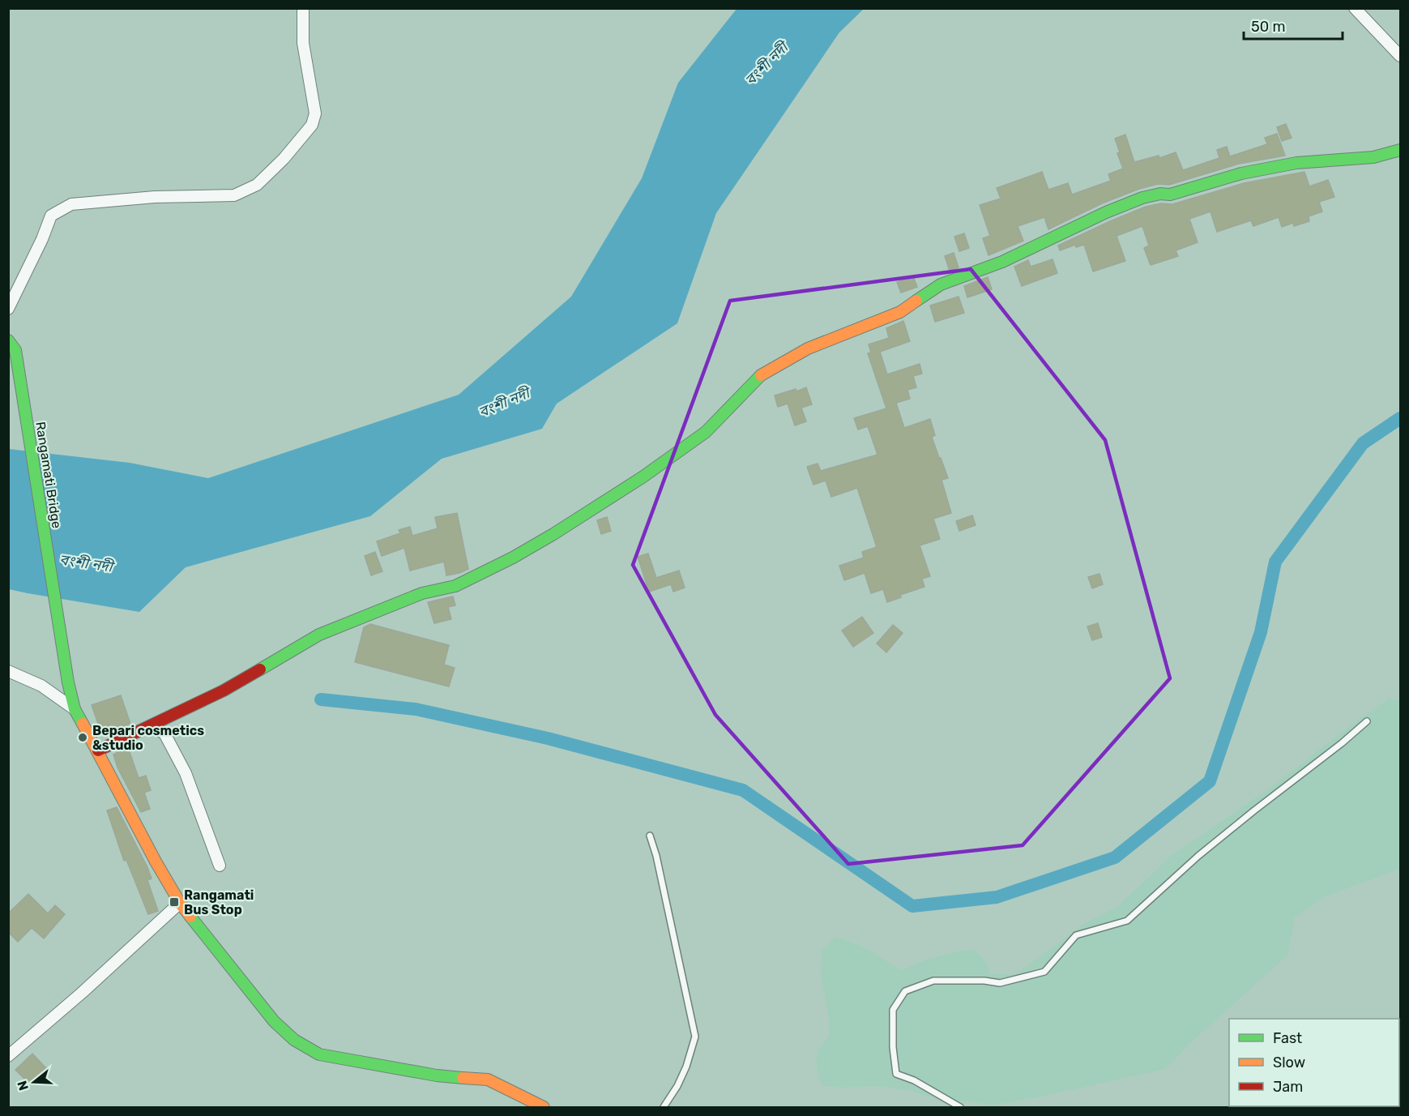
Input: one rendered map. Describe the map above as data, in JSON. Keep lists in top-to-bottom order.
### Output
{
  "streets": {
    "street": ["Rangamati Bridge"]
  },
  "water": ["বংশী নদী"],
  "places": {
    "other": ["Bepari cosmetics &studio"],
    "transit": ["Rangamati Bus Stop"]
  },
  "legend": ["Fast", "Slow", "Jam"],
  "scale_bar": "50 m",
  "north": "left"
}
